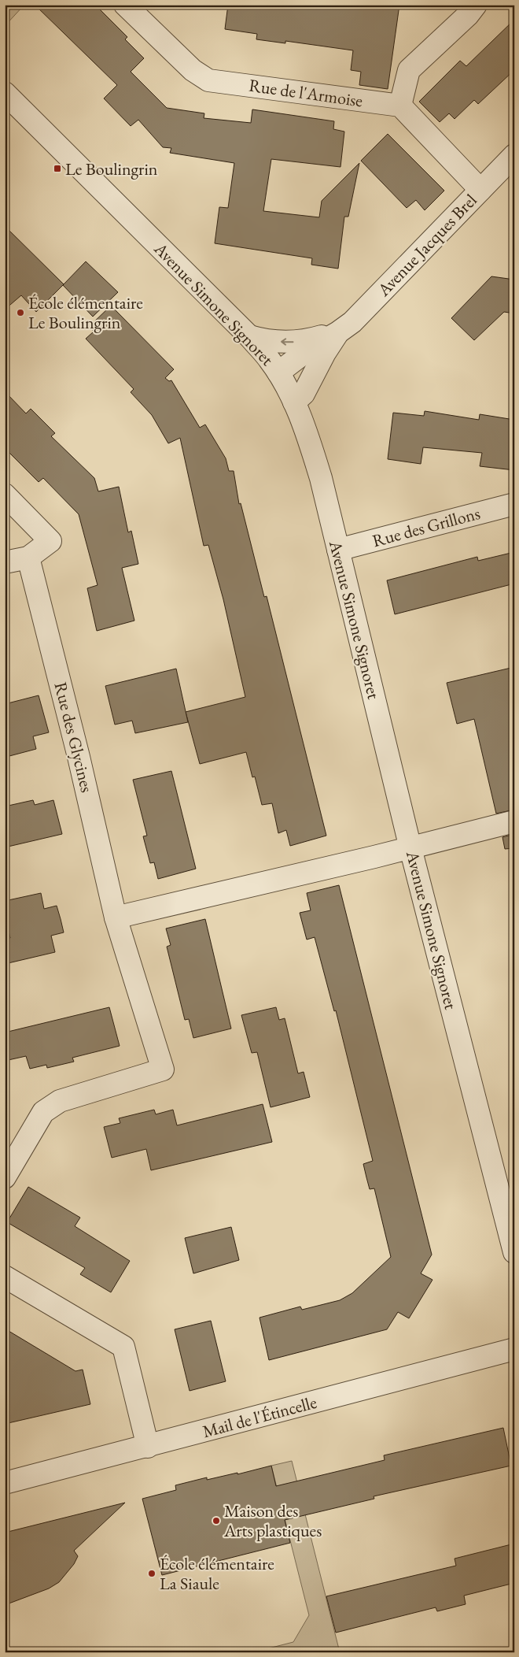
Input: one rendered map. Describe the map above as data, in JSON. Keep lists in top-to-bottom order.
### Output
{
  "streets": {
    "street": [
      "Rue de l'Armoise",
      "Avenue Jacques Brel",
      "Avenue Simone Signoret",
      "Rue des Grillons",
      "Rue des Glycines",
      "Mail de l'Étincelle"
    ]
  },
  "crossings": [
    ["Avenue Jacques Brel", "Avenue Simone Signoret"],
    ["Avenue Simone Signoret", "Rue des Grillons"]
  ],
  "places": {
    "transit": ["Le Boulingrin"],
    "other": ["École élémentaire Le Boulingrin", "Maison des Arts plastiques", "École élémentaire La Siaule"]
  }
}
